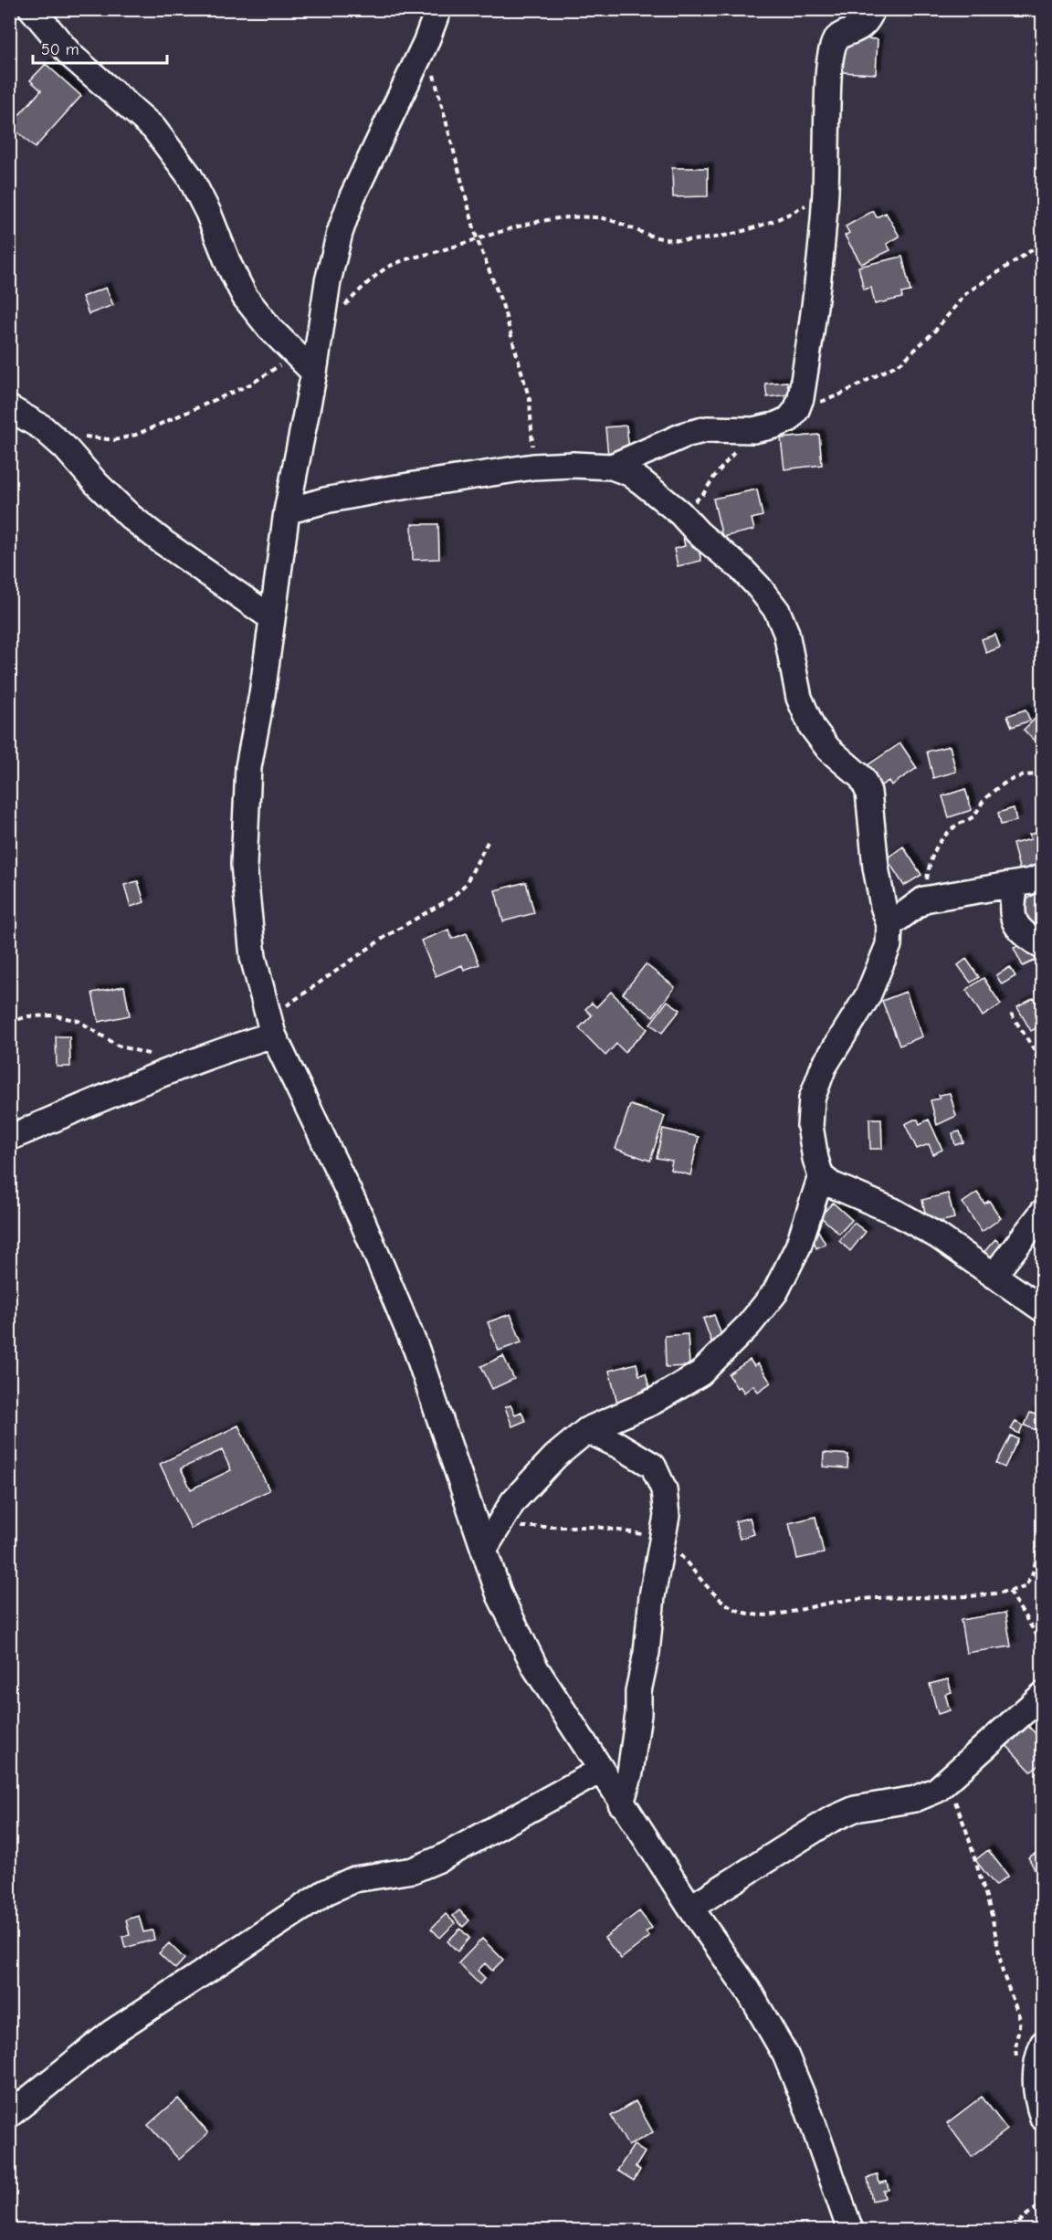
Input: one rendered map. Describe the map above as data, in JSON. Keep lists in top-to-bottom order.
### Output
{
  "scale_bar": "50 m"
}
